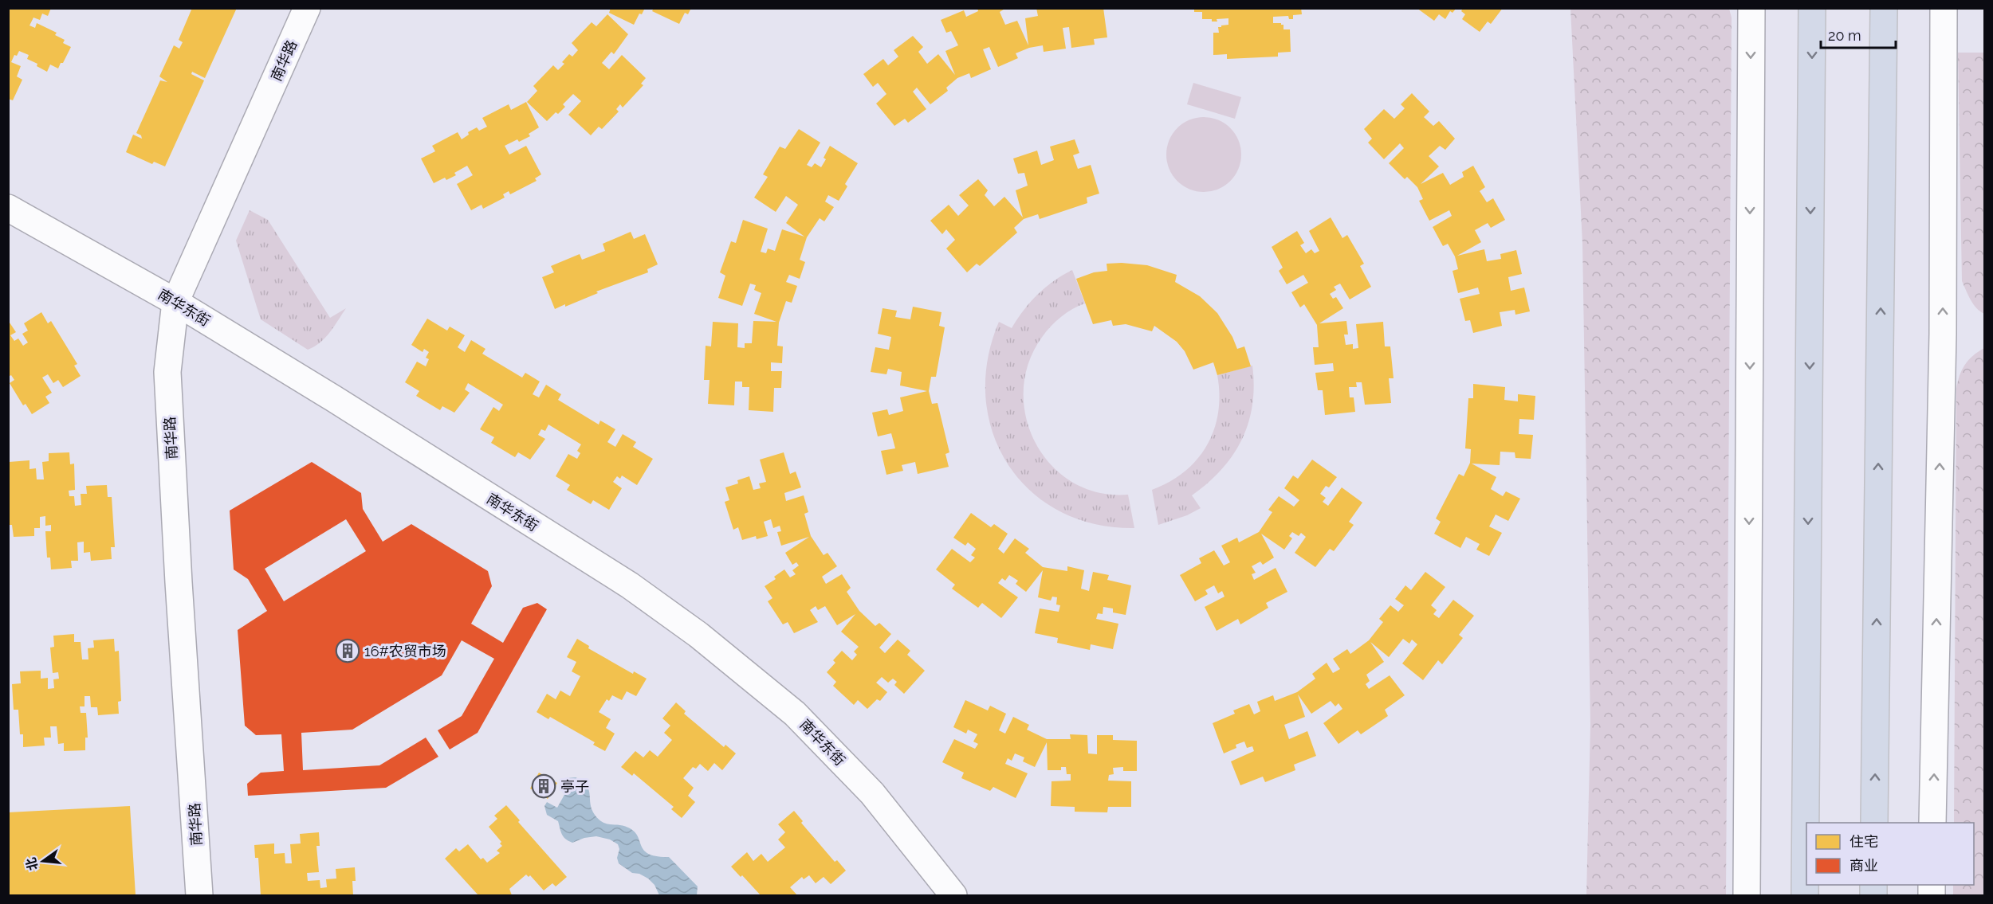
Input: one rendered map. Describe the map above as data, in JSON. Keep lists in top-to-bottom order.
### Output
{
  "streets": {
    "street": ["南华路", "南华东街"]
  },
  "crossings": [
    ["南华路", "南华东街"]
  ],
  "places": {
    "building": ["16#农贸市场", "亭子"]
  },
  "legend": ["住宅", "商业"],
  "scale_bar": "20 m",
  "north": "left"
}
